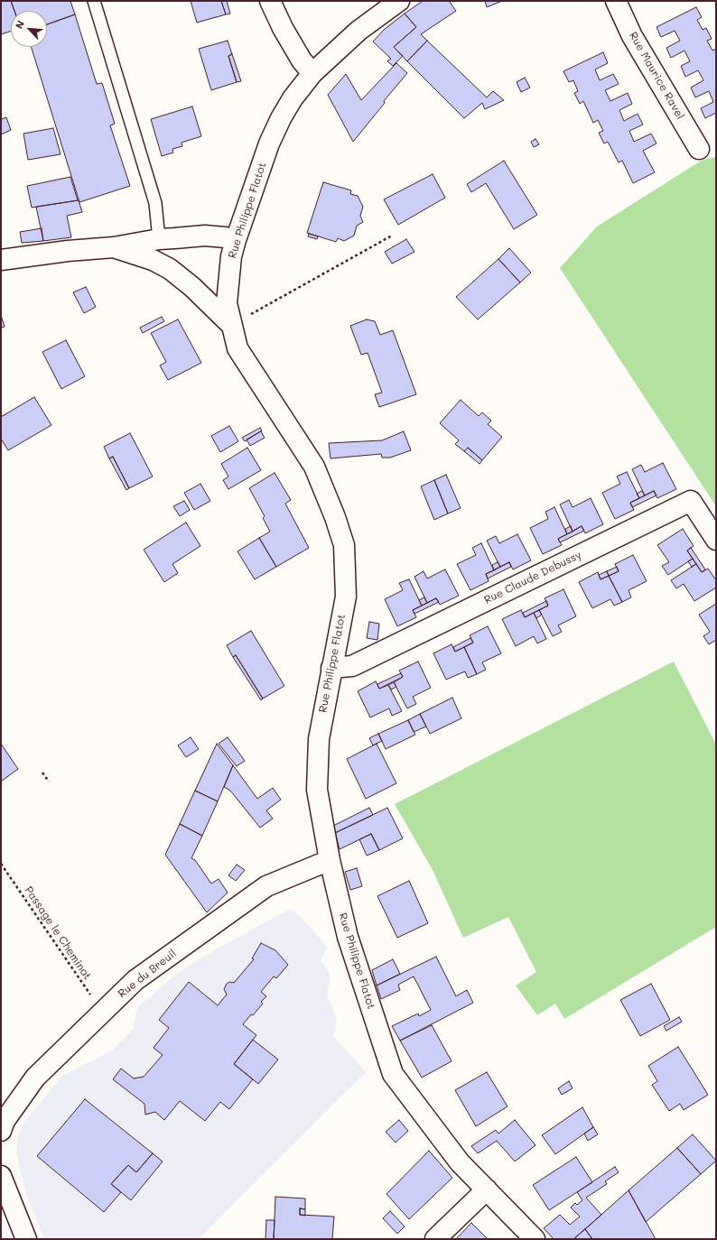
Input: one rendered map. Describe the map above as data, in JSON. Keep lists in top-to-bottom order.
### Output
{
  "streets": {
    "street": [
      "Rue Maurice Ravel",
      "Rue Philippe Flatot",
      "Rue Claude Debussy",
      "Rue du Breuil"
    ],
    "path": ["Passage le Cheminot"]
  },
  "crossings": [
    ["Rue Philippe Flatot", "Rue Claude Debussy"],
    ["Rue Philippe Flatot", "Rue du Breuil"],
    ["Passage le Cheminot", "Rue du Breuil"]
  ],
  "north": "top left"
}
